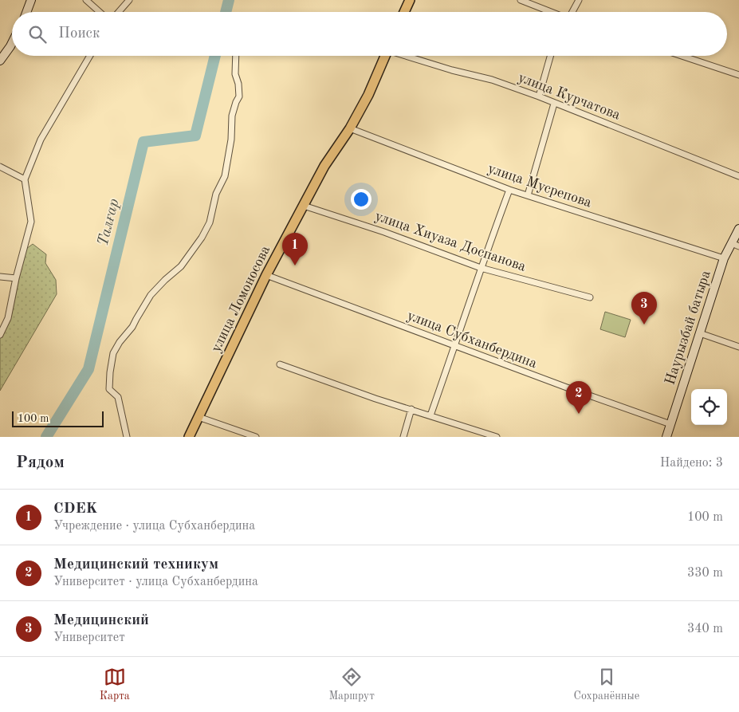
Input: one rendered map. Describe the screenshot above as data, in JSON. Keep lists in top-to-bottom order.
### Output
{
  "streets": {
    "main road": ["улица Ломоносова", "Наурызбай батыра"],
    "street": [
      "улица Курчатова",
      "улица Мусрепова",
      "улица Хиуаза Доспанова",
      "улица Субханбердина"
    ]
  },
  "crossings": [
    ["улица Мусрепова", "улица Ломоносова"],
    ["улица Мусрепова", "Наурызбай батыра"],
    ["улица Хиуаза Доспанова", "улица Ломоносова"],
    ["улица Ломоносова", "улица Субханбердина"],
    ["Наурызбай батыра", "улица Субханбердина"]
  ],
  "water": ["Талғар"],
  "scale_bar": "100 m",
  "page": {
    "search": "Поиск",
    "pins": ["1", "3", "2"],
    "scale": "100 m",
    "heading": ["Рядом", "Найдено: 3"],
    "list": [
      {
        "mark": "1",
        "name": "CDEK",
        "note": "Учреждение · улица Субханбердина",
        "value": "100 m"
      },
      {
        "mark": "2",
        "name": "Медицинский техникум",
        "note": "Университет · улица Субханбердина",
        "value": "330 m"
      },
      {
        "mark": "3",
        "name": "Медицинский",
        "note": "Университет",
        "value": "340 m"
      }
    ],
    "nav": ["Карта", "Маршрут", "Сохранённые"]
  }
}
